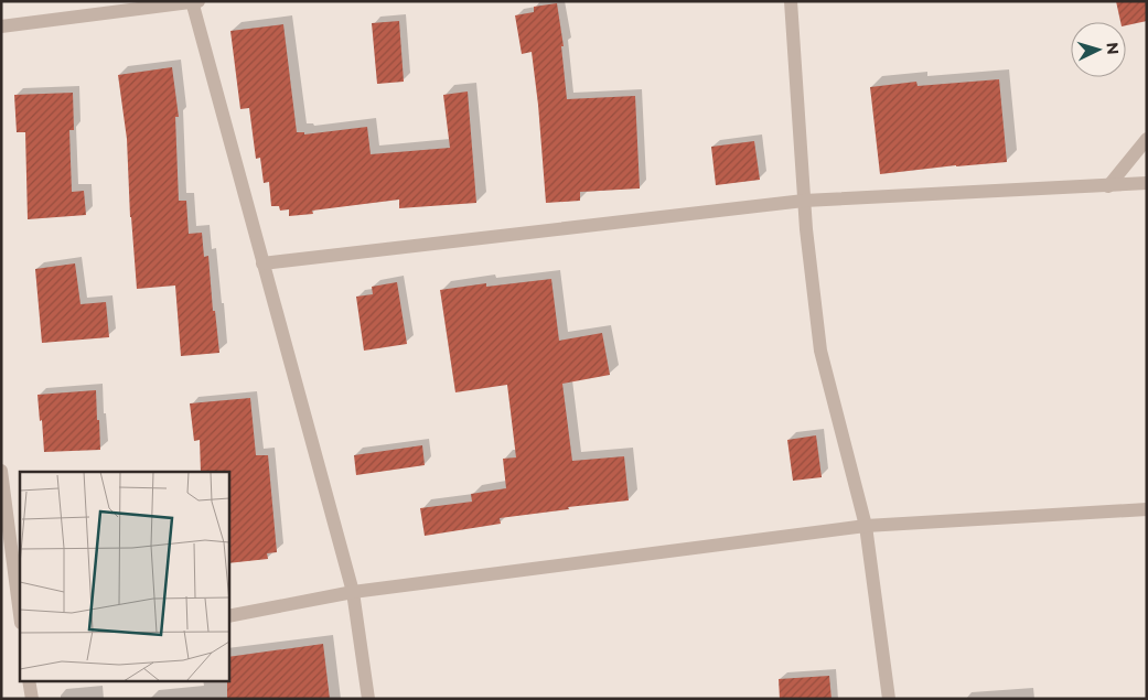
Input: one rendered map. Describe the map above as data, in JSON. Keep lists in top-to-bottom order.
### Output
{
  "north": "right"
}
